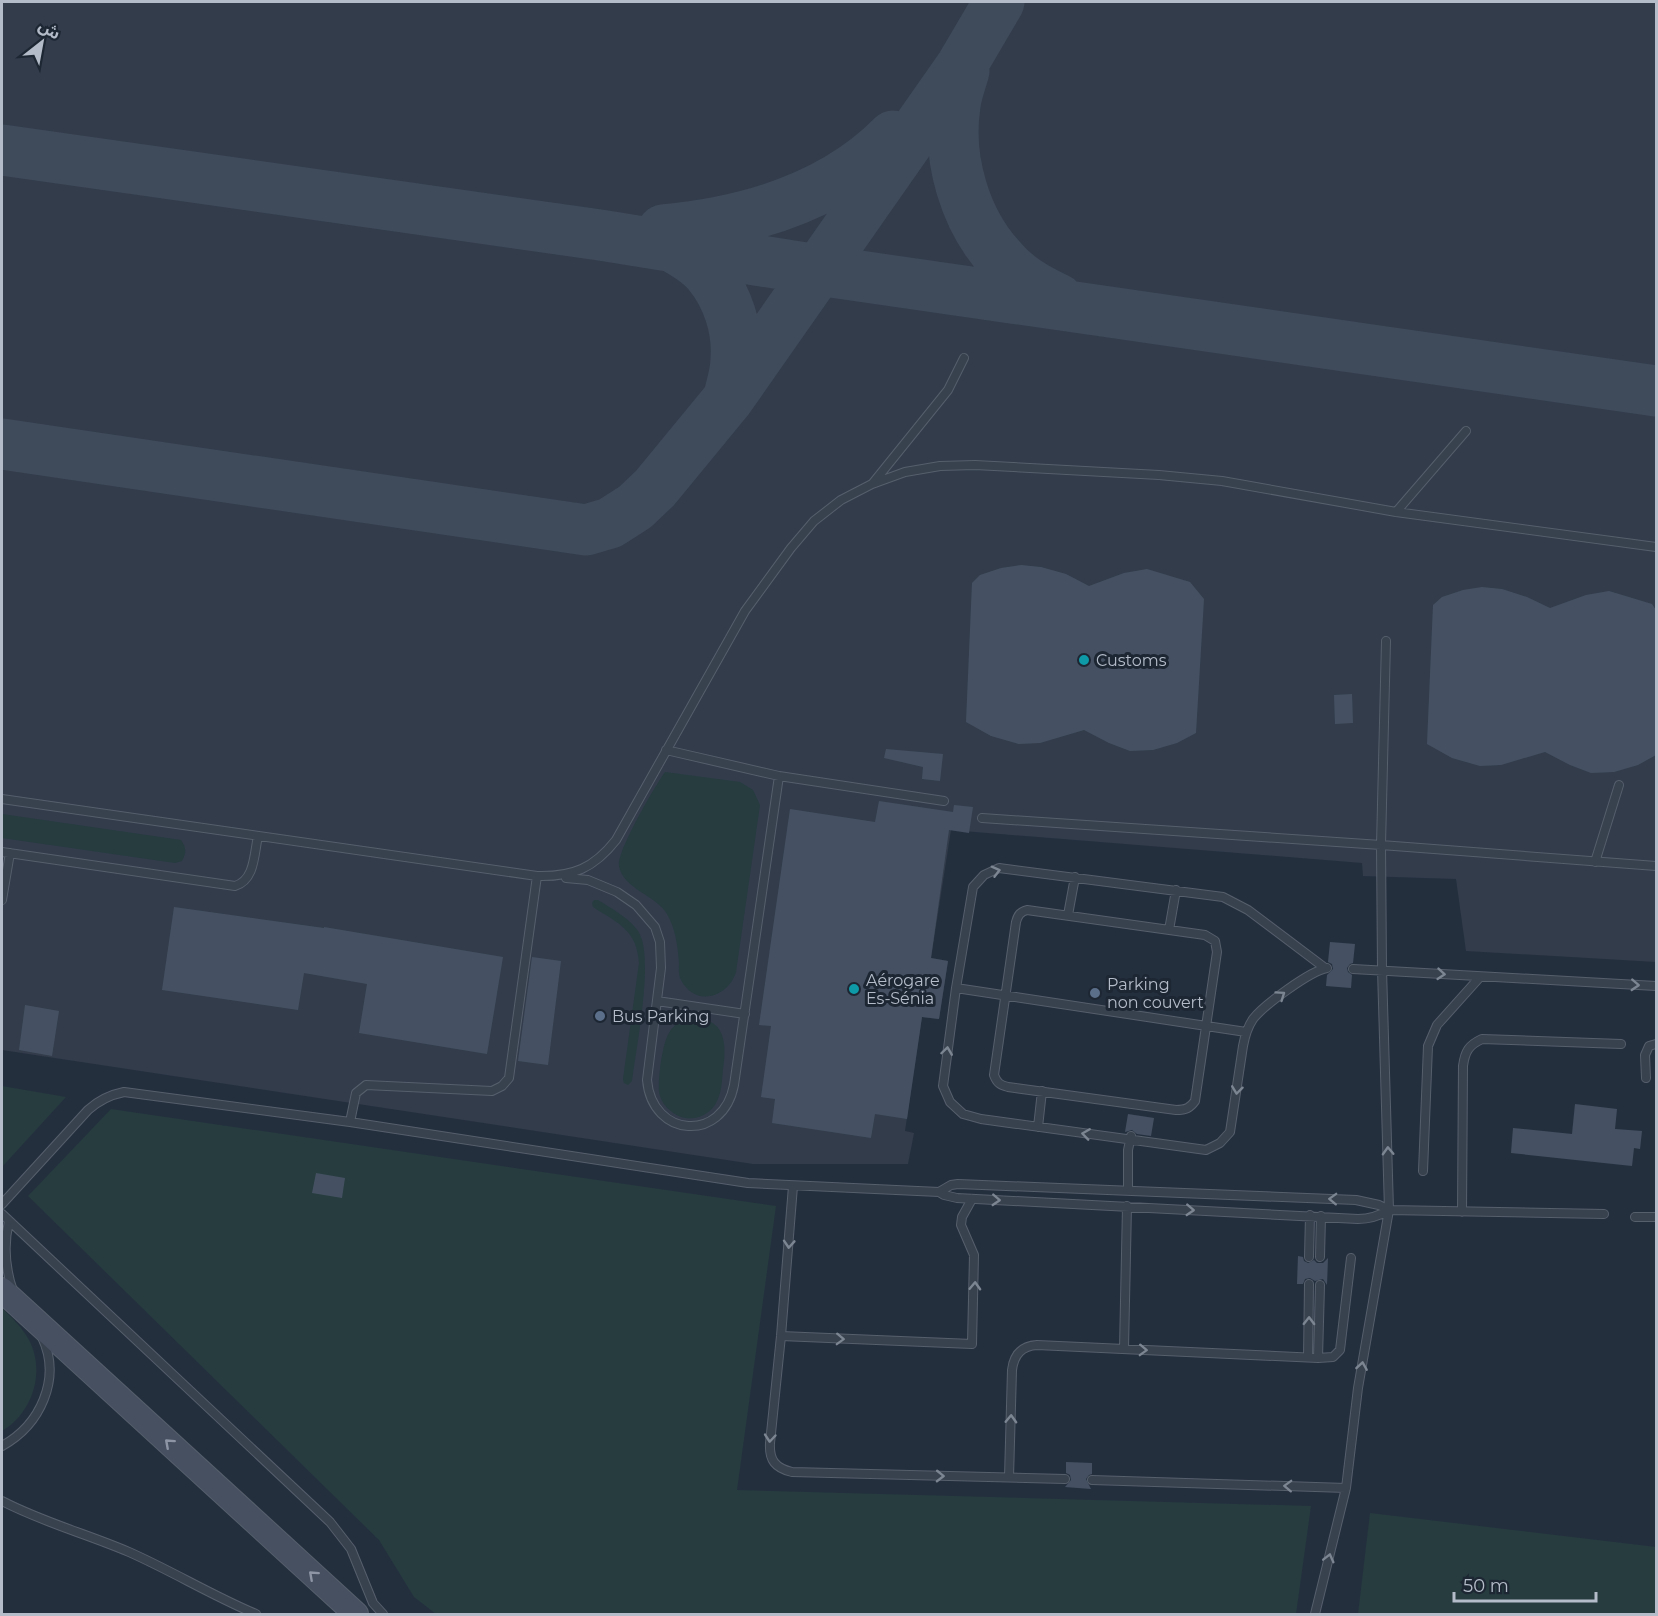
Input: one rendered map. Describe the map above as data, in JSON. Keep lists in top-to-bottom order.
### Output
{
  "places": [
    "Customs",
    "Aérogare Es-Sénia",
    "Parking non couvert",
    "Bus Parking"
  ],
  "scale_bar": "50 m",
  "north": "top right"
}
